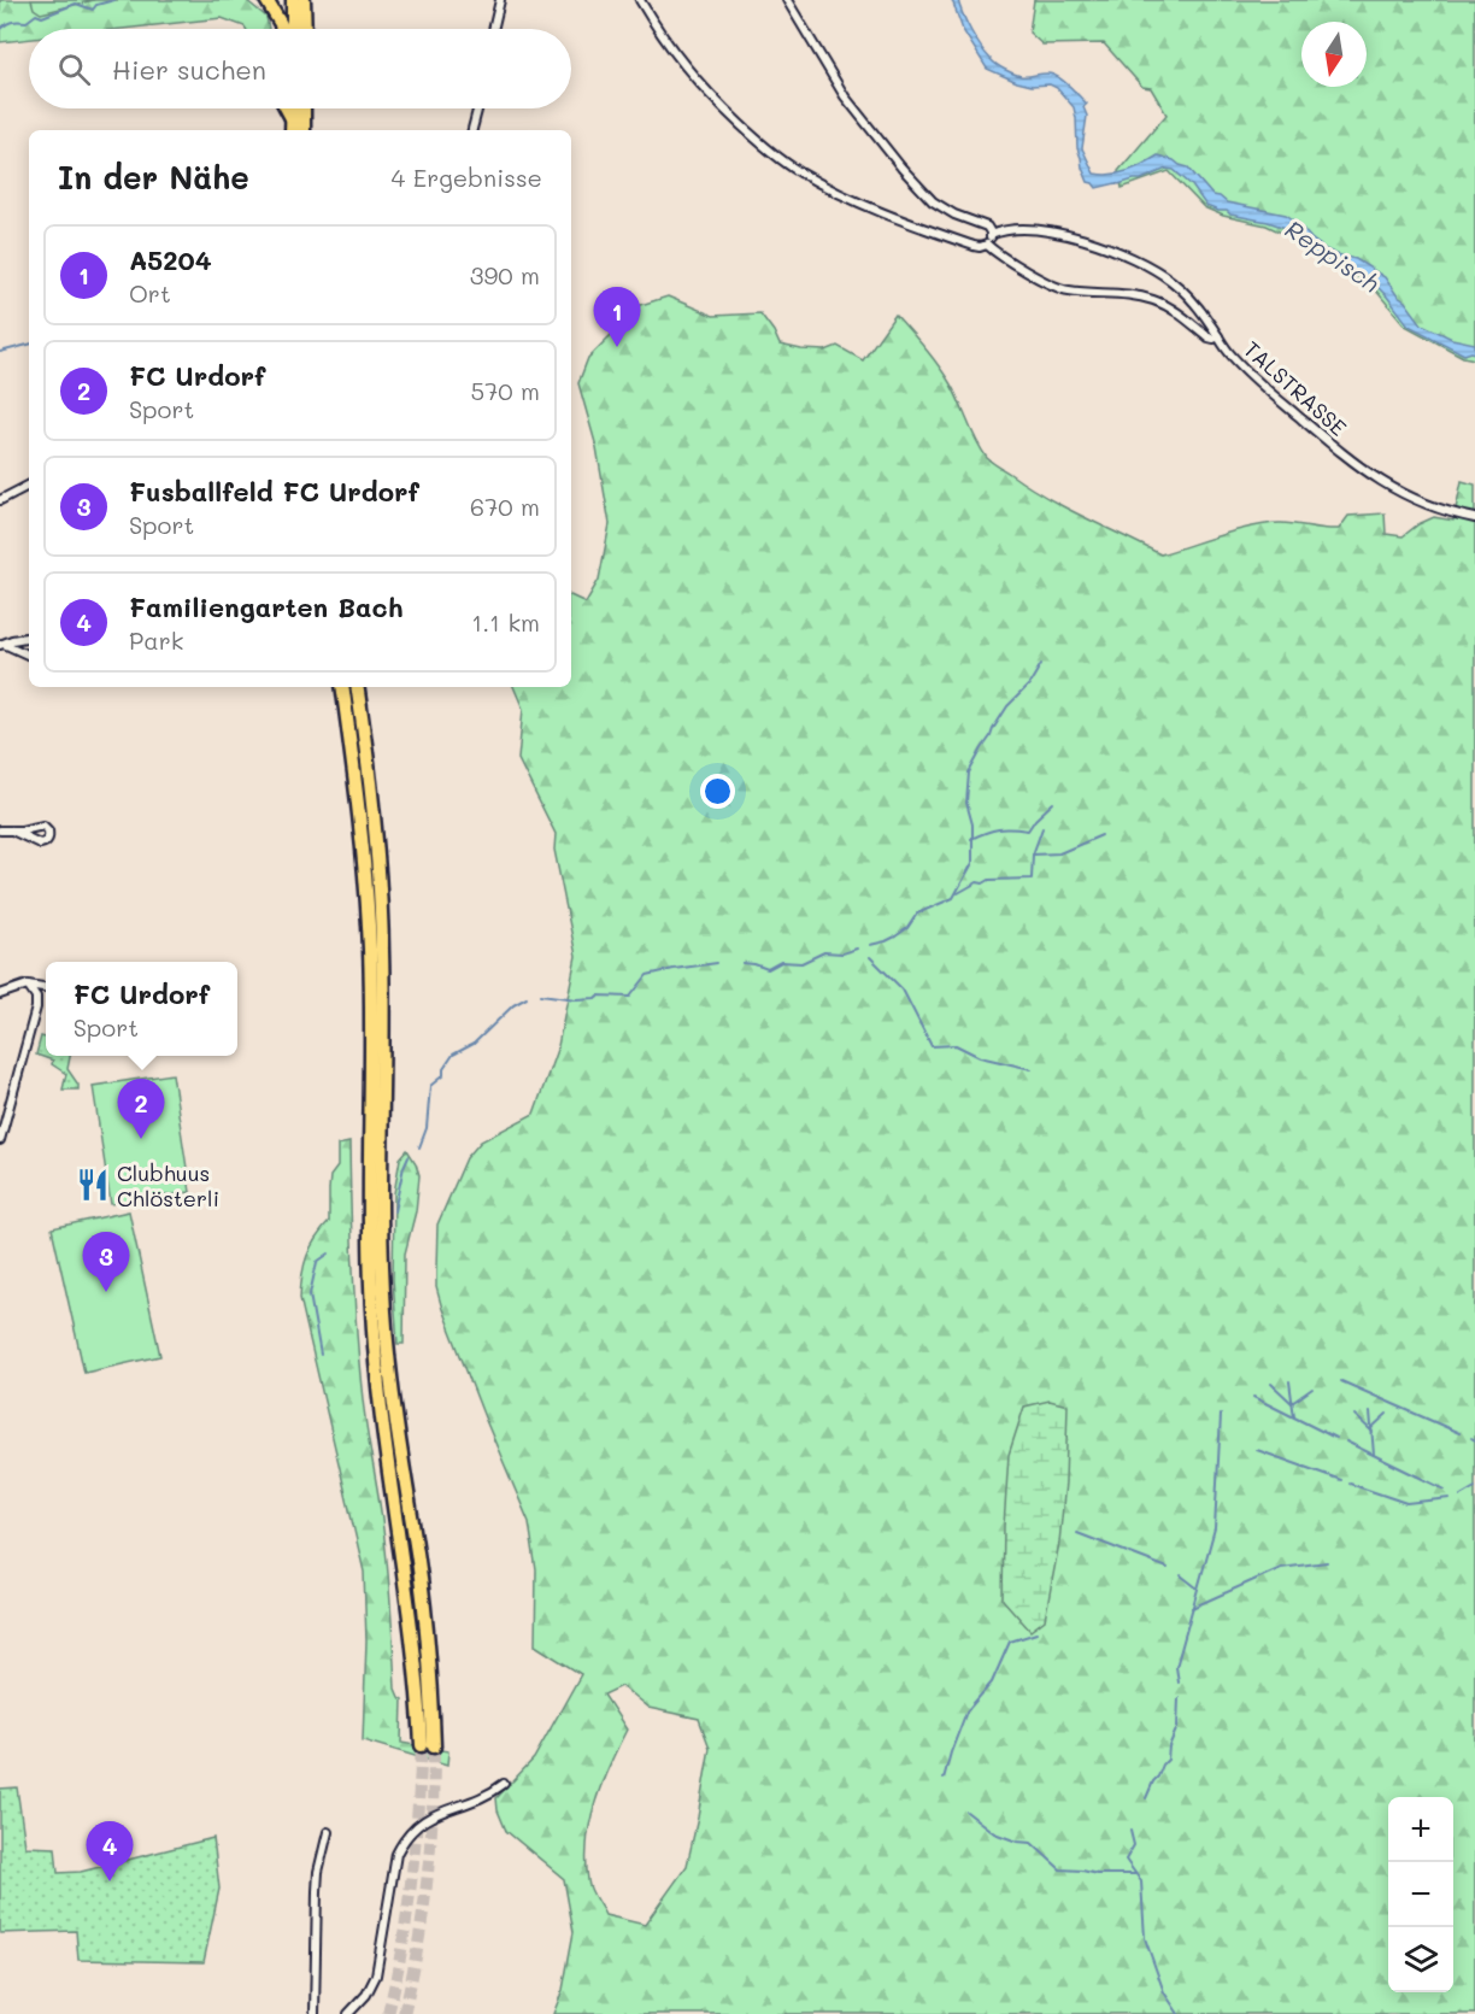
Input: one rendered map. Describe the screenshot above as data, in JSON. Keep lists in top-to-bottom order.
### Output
{
  "streets": {
    "street": ["TALSTRASSE"]
  },
  "water": ["Reppisch"],
  "places": {
    "restaurant": ["Clubhuus Chlösterli"]
  },
  "north": "bottom",
  "page": {
    "search": "Hier suchen",
    "heading": ["In der Nähe", "4 Ergebnisse"],
    "list": [
      {
        "mark": "1",
        "name": "A5204",
        "note": "Ort",
        "value": "390 m"
      },
      {
        "mark": "2",
        "name": "FC Urdorf",
        "note": "Sport",
        "value": "570 m"
      },
      {
        "mark": "3",
        "name": "Fusballfeld FC Urdorf",
        "note": "Sport",
        "value": "670 m"
      },
      {
        "mark": "4",
        "name": "Familiengarten Bach",
        "note": "Park",
        "value": "1.1 km"
      }
    ],
    "pins": [
      "1",
      "2",
      "3",
      "4"
    ],
    "popup": ["FC Urdorf", "Sport"],
    "map_buttons": ["+", "−"]
  }
}
